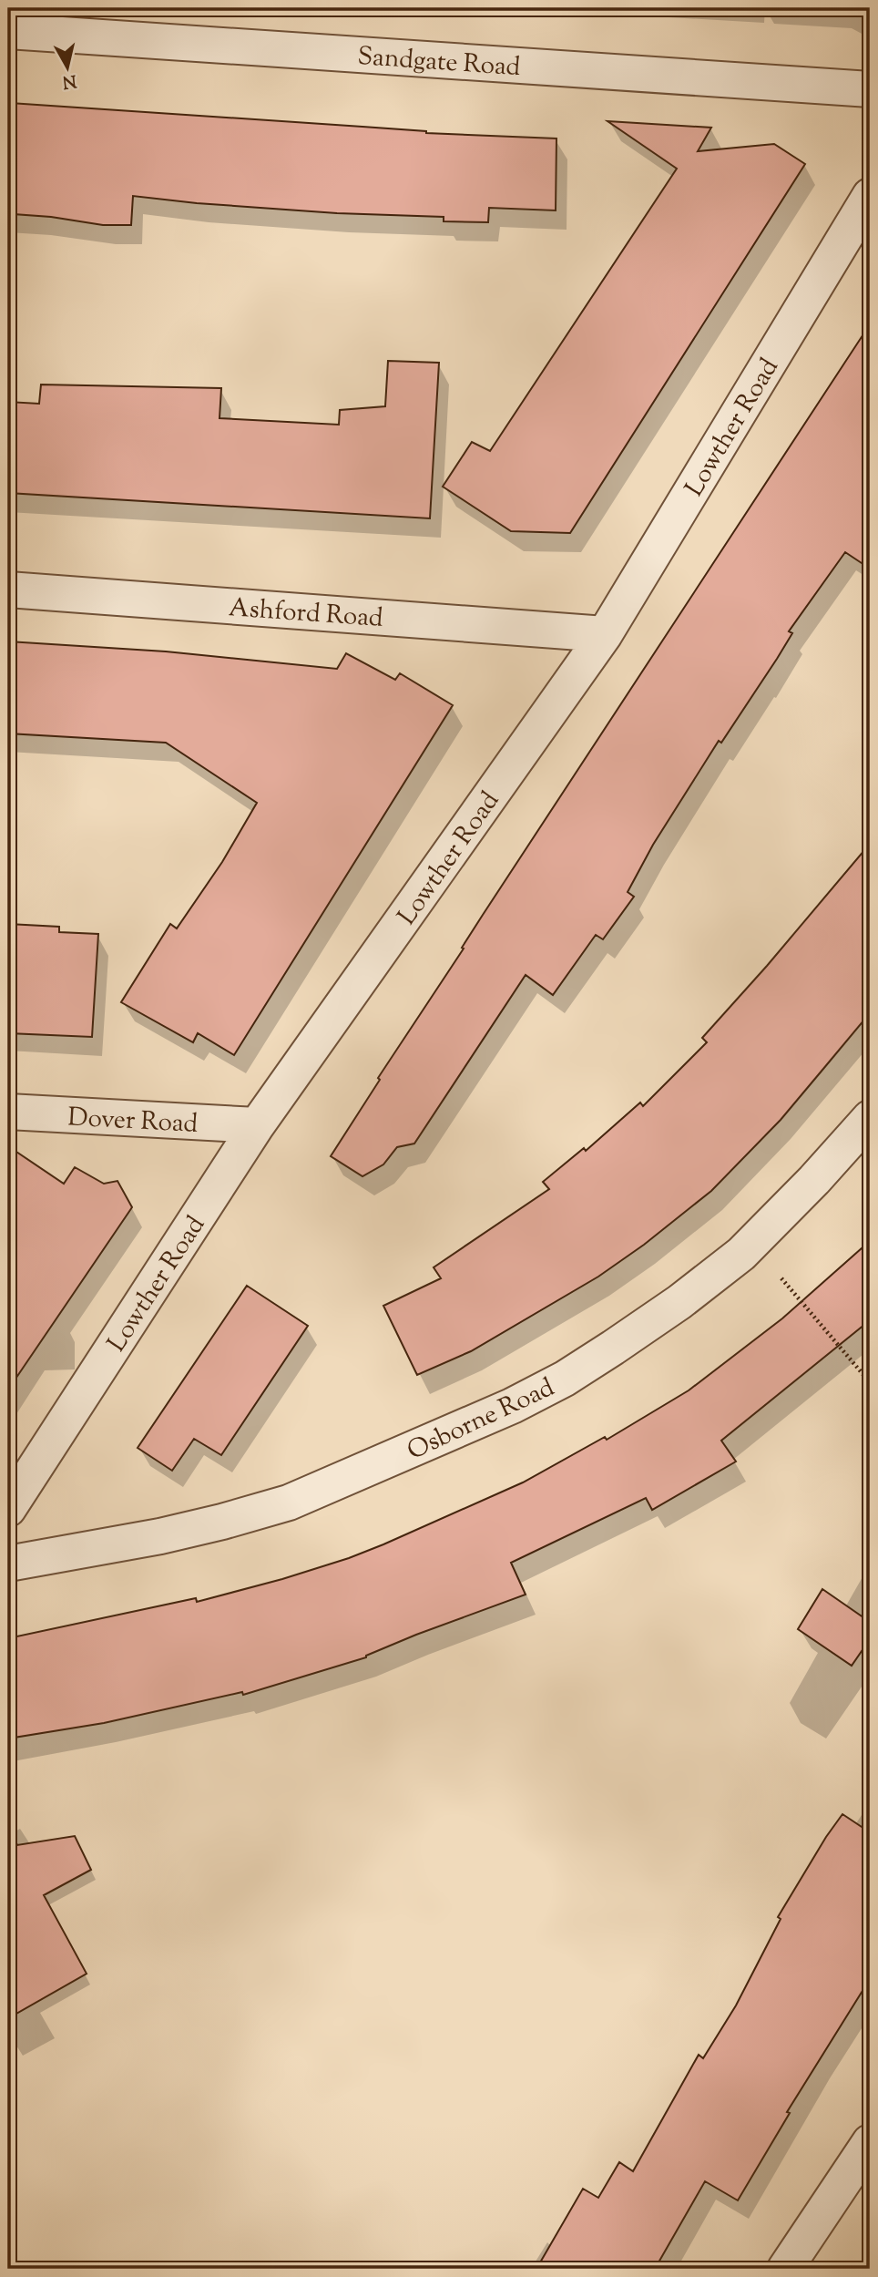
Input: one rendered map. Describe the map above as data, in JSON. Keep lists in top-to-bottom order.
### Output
{
  "streets": {
    "street": [
      "Sandgate Road",
      "Lowther Road",
      "Ashford Road",
      "Dover Road",
      "Osborne Road"
    ]
  },
  "crossings": [
    ["Lowther Road", "Ashford Road"],
    ["Lowther Road", "Dover Road"]
  ],
  "north": "bottom"
}
